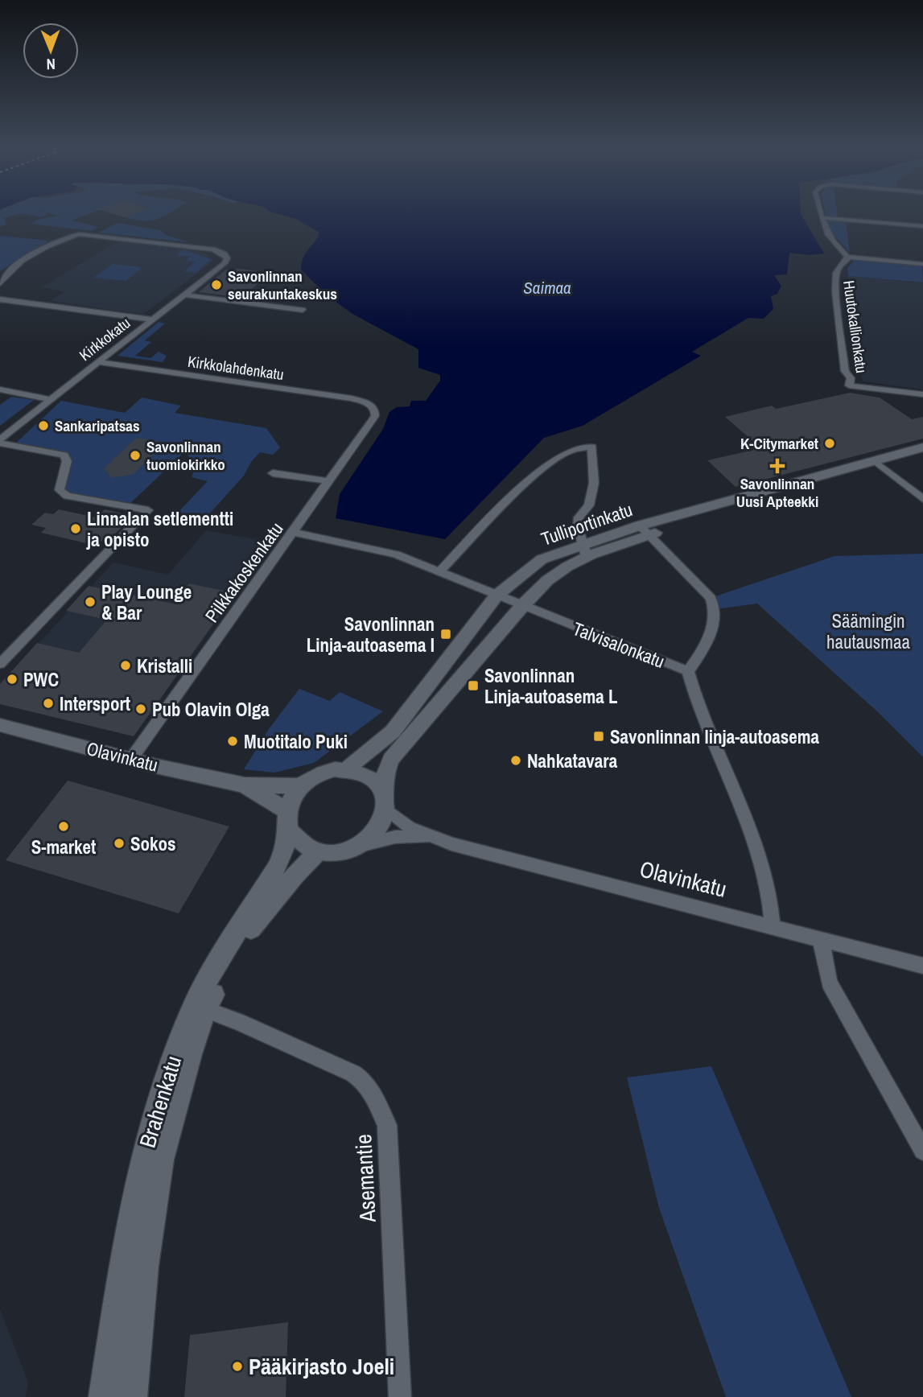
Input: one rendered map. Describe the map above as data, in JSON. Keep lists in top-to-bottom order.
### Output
{
  "streets": {
    "main road": ["Tulliportinkatu", "Olavinkatu", "Brahenkatu"],
    "street": [
      "Huutokallionkatu",
      "Kirkkokatu",
      "Kirkkolahdenkatu",
      "Pilkkakoskenkatu",
      "Talvisalonkatu",
      "Asemantie"
    ]
  },
  "crossings": [
    ["Kirkkokatu", "Kirkkolahdenkatu"],
    ["Kirkkolahdenkatu", "Pilkkakoskenkatu"],
    ["Tulliportinkatu", "Talvisalonkatu"],
    ["Tulliportinkatu", "Olavinkatu"],
    ["Tulliportinkatu", "Brahenkatu"],
    ["Pilkkakoskenkatu", "Talvisalonkatu"],
    ["Pilkkakoskenkatu", "Olavinkatu"],
    ["Talvisalonkatu", "Olavinkatu"],
    ["Olavinkatu", "Brahenkatu"],
    ["Brahenkatu", "Asemantie"]
  ],
  "water": ["Saimaa"],
  "parks": ["Säämingin hautausmaa"],
  "places": {
    "other": [
      "Savonlinnan seurakuntakeskus",
      "Sankaripatsas",
      "K-Citymarket",
      "Savonlinnan tuomiokirkko",
      "Linnalan setlementti ja opisto",
      "Play Lounge & Bar",
      "Kristalli",
      "PWC",
      "Intersport",
      "Pub Olavin Olga",
      "Muotitalo Puki",
      "Nahkatavara",
      "S-market",
      "Sokos",
      "Pääkirjasto Joeli"
    ],
    "health": ["Savonlinnan Uusi Apteekki"],
    "transit": ["Savonlinnan Linja-autoasema I", "Savonlinnan Linja-autoasema L", "Savonlinnan linja-autoasema"]
  },
  "north": "bottom"
}
